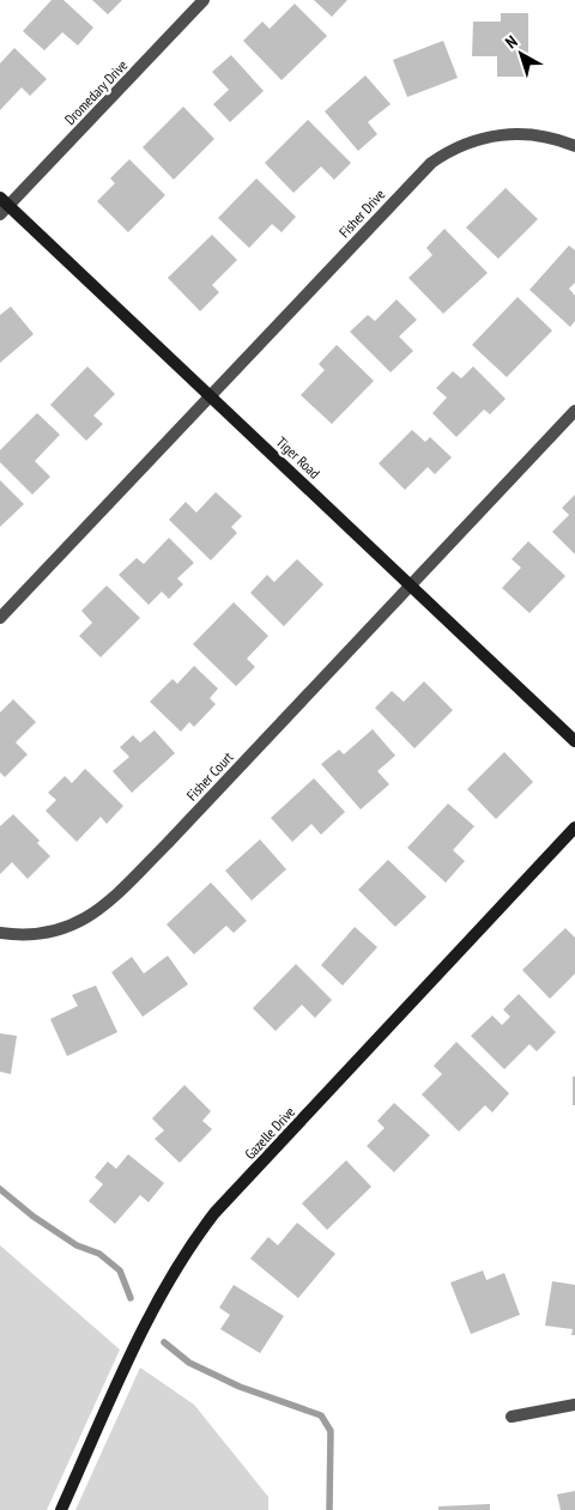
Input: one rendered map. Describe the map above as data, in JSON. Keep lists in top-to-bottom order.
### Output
{
  "streets": {
    "street": [
      "Dromedary Drive",
      "Fisher Drive",
      "Tiger Road",
      "Fisher Court",
      "Gazelle Drive"
    ]
  },
  "crossings": [
    ["Dromedary Drive", "Tiger Road"],
    ["Fisher Drive", "Tiger Road"],
    ["Tiger Road", "Fisher Court"]
  ],
  "north": "top left"
}
